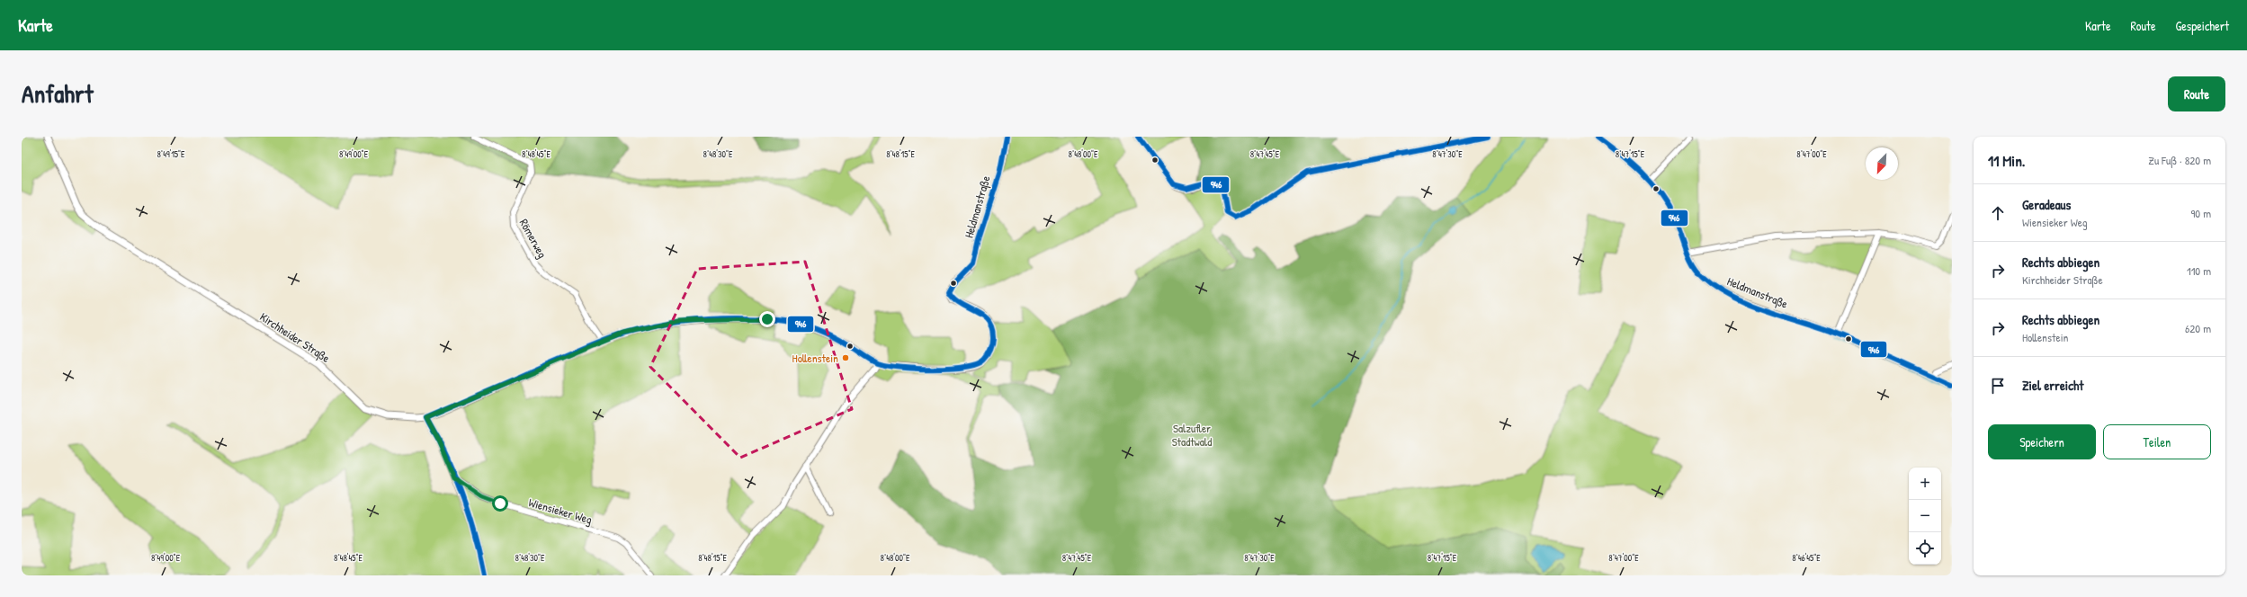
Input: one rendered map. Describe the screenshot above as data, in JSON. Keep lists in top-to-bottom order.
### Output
{
  "streets": {
    "main road": ["Heldmanstraße", "Kirchheider Straße"],
    "street": ["Römerweg", "Wiensieker Weg"]
  },
  "parks": ["Salzufler Stadtwald"],
  "places": ["Hollenstein"],
  "lines": ["transit line 946"],
  "north": "bottom left",
  "page": {
    "header": "Karte",
    "nav": ["Karte", "Route", "Gespeichert"],
    "title": "Anfahrt",
    "buttons": [
      "Route",
      ["Speichern", "Teilen"]
    ],
    "heading": ["11 Min.", "Zu Fuß · 820 m"],
    "list": [
      ["Geradeaus", "Wiensieker Weg", "90 m"],
      ["Rechts abbiegen", "Kirchheider Straße", "110 m"],
      ["Rechts abbiegen", "Hollenstein", "620 m"],
      "Ziel erreicht"
    ],
    "map_buttons": ["+", "−"]
  },
  "coordinates": [
    "8°49'15\"E",
    "8°49'00\"E",
    "8°48'45\"E",
    "8°48'30\"E",
    "8°48'15\"E",
    "8°48'00\"E",
    "8°47'45\"E",
    "8°47'30\"E",
    "8°47'15\"E",
    "8°47'00\"E",
    "8°46'45\"E"
  ]
}
